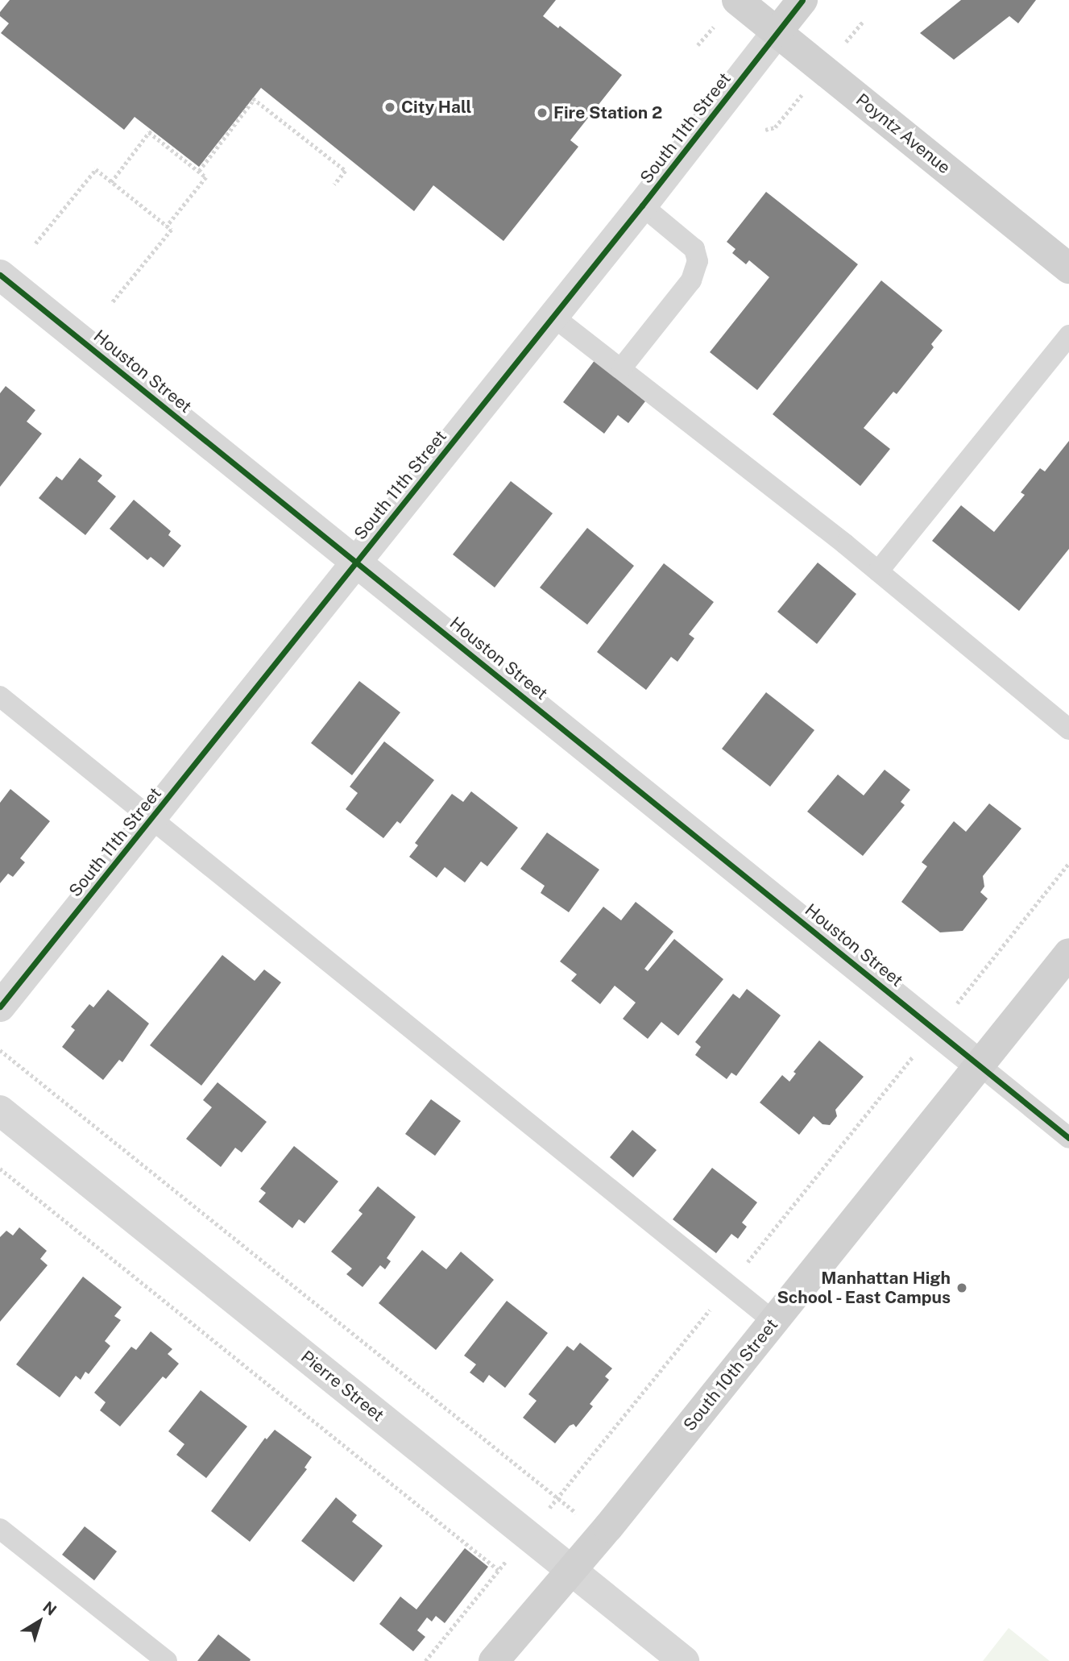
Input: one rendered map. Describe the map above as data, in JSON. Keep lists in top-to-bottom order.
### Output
{
  "streets": {
    "street": [
      "South 11th Street",
      "Poyntz Avenue",
      "Houston Street",
      "South 10th Street",
      "Pierre Street"
    ]
  },
  "crossings": [
    ["South 11th Street", "Poyntz Avenue"],
    ["South 11th Street", "Houston Street"],
    ["Houston Street", "South 10th Street"],
    ["South 10th Street", "Pierre Street"]
  ],
  "places": ["City Hall", "Fire Station 2", "Manhattan High School - East Campus"],
  "north": "top right"
}
